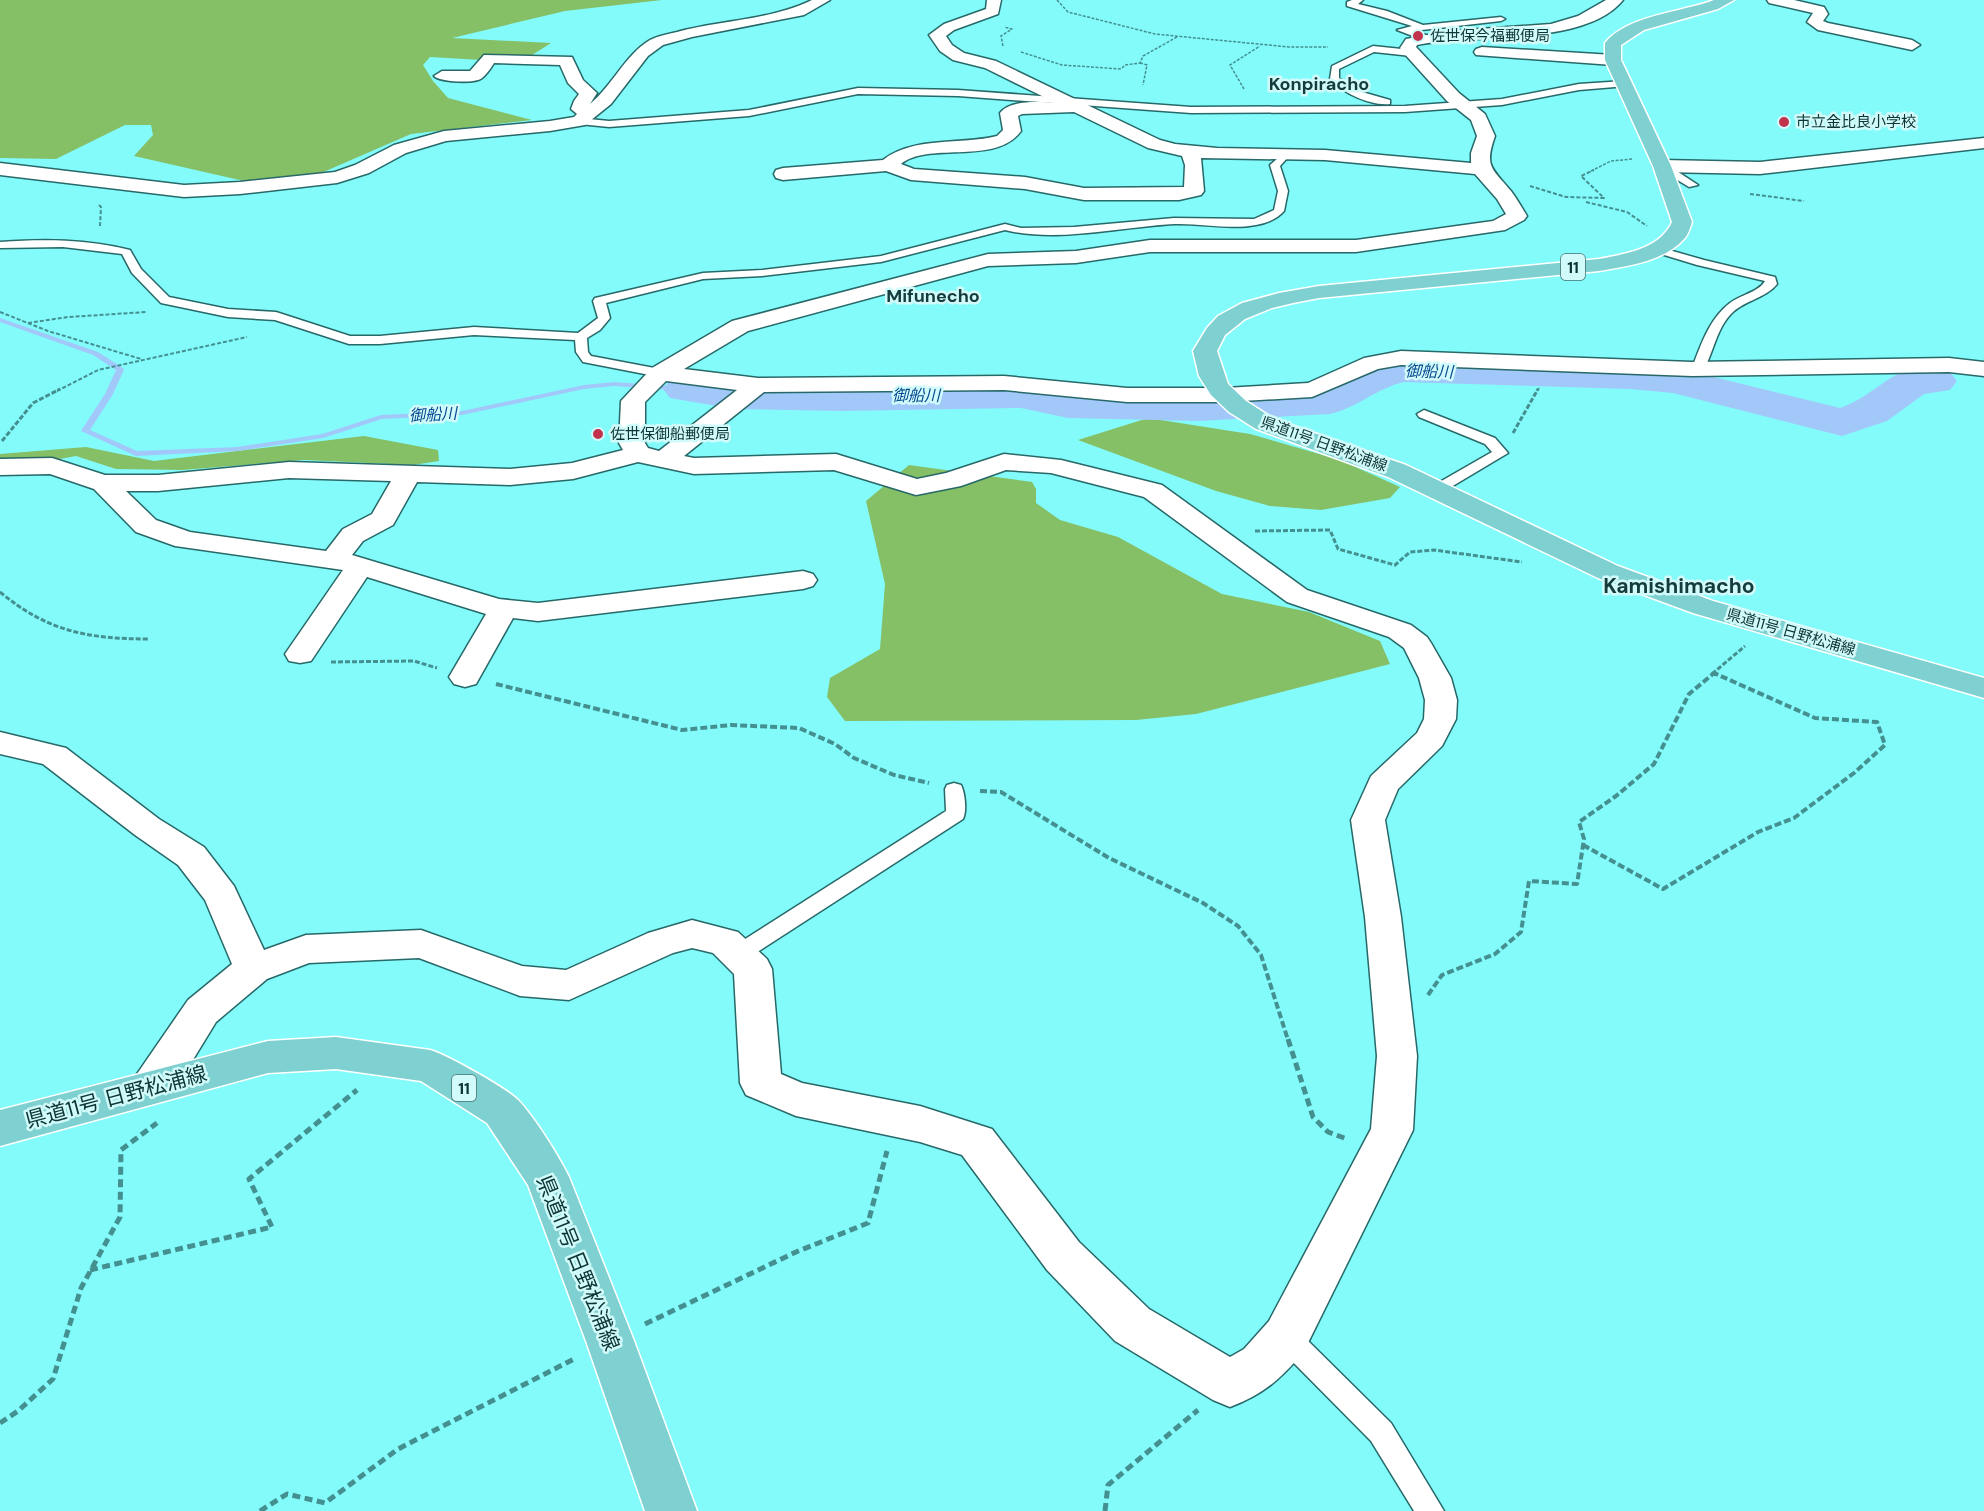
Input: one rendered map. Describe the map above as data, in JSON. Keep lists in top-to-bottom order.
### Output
{
  "streets": {
    "main road": ["11", "県道11号 日野松浦線"]
  },
  "districts": ["Konpiracho", "Mifunecho", "Kamishimacho"],
  "water": ["御船川"],
  "places": ["佐世保今福郵便局", "市立金比良小学校", "佐世保御船郵便局"]
}
